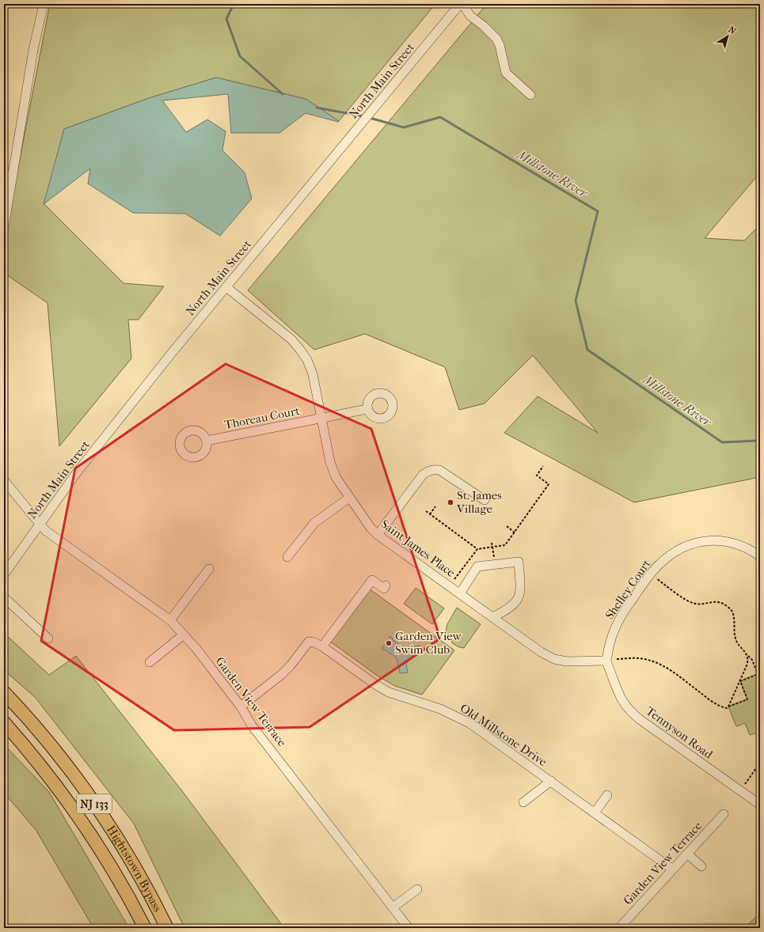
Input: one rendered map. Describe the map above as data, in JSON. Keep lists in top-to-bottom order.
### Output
{
  "streets": {
    "highway": ["NJ 133", "Hightstown Bypass"],
    "street": [
      "North Main Street",
      "Thoreau Court",
      "Saint James Place",
      "Shelley Court",
      "Garden View Terrace",
      "Tennyson Road",
      "Old Millstone Drive"
    ]
  },
  "crossings": [
    ["North Main Street", "Saint James Place"],
    ["North Main Street", "Garden View Terrace"],
    ["Thoreau Court", "Saint James Place"],
    ["Saint James Place", "Shelley Court"],
    ["Saint James Place", "Tennyson Road"],
    ["Shelley Court", "Tennyson Road"],
    ["Garden View Terrace", "Old Millstone Drive"]
  ],
  "water": ["Millstone River"],
  "places": ["St. James Village", "Garden View Swim Club"],
  "north": "top right"
}
